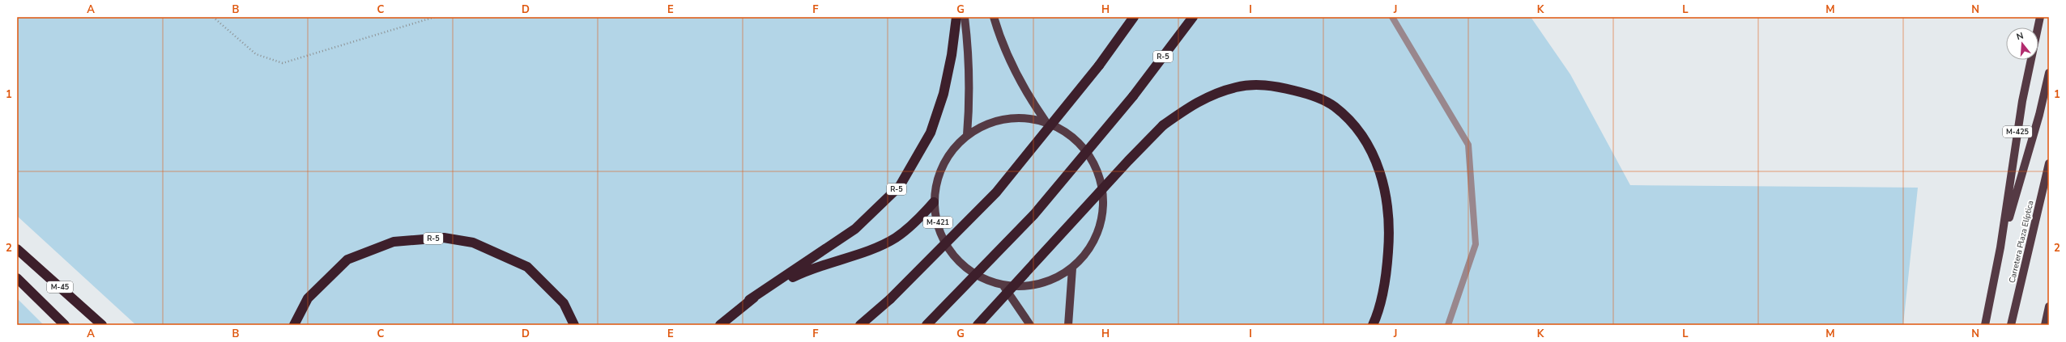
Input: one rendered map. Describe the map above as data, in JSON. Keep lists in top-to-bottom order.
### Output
{
  "streets": {
    "highway": ["R-5", "M-45"],
    "main road": ["M-425", "M-421", "Carretera Plaza Elíptica"]
  },
  "crossings": [
    ["R-5", "M-421"]
  ],
  "north": "top",
  "grid": {
    "columns": [
      "A",
      "B",
      "C",
      "D",
      "E",
      "F",
      "G",
      "H",
      "I",
      "J",
      "K",
      "L",
      "M",
      "N"
    ],
    "rows": ["1", "2"]
  }
}
